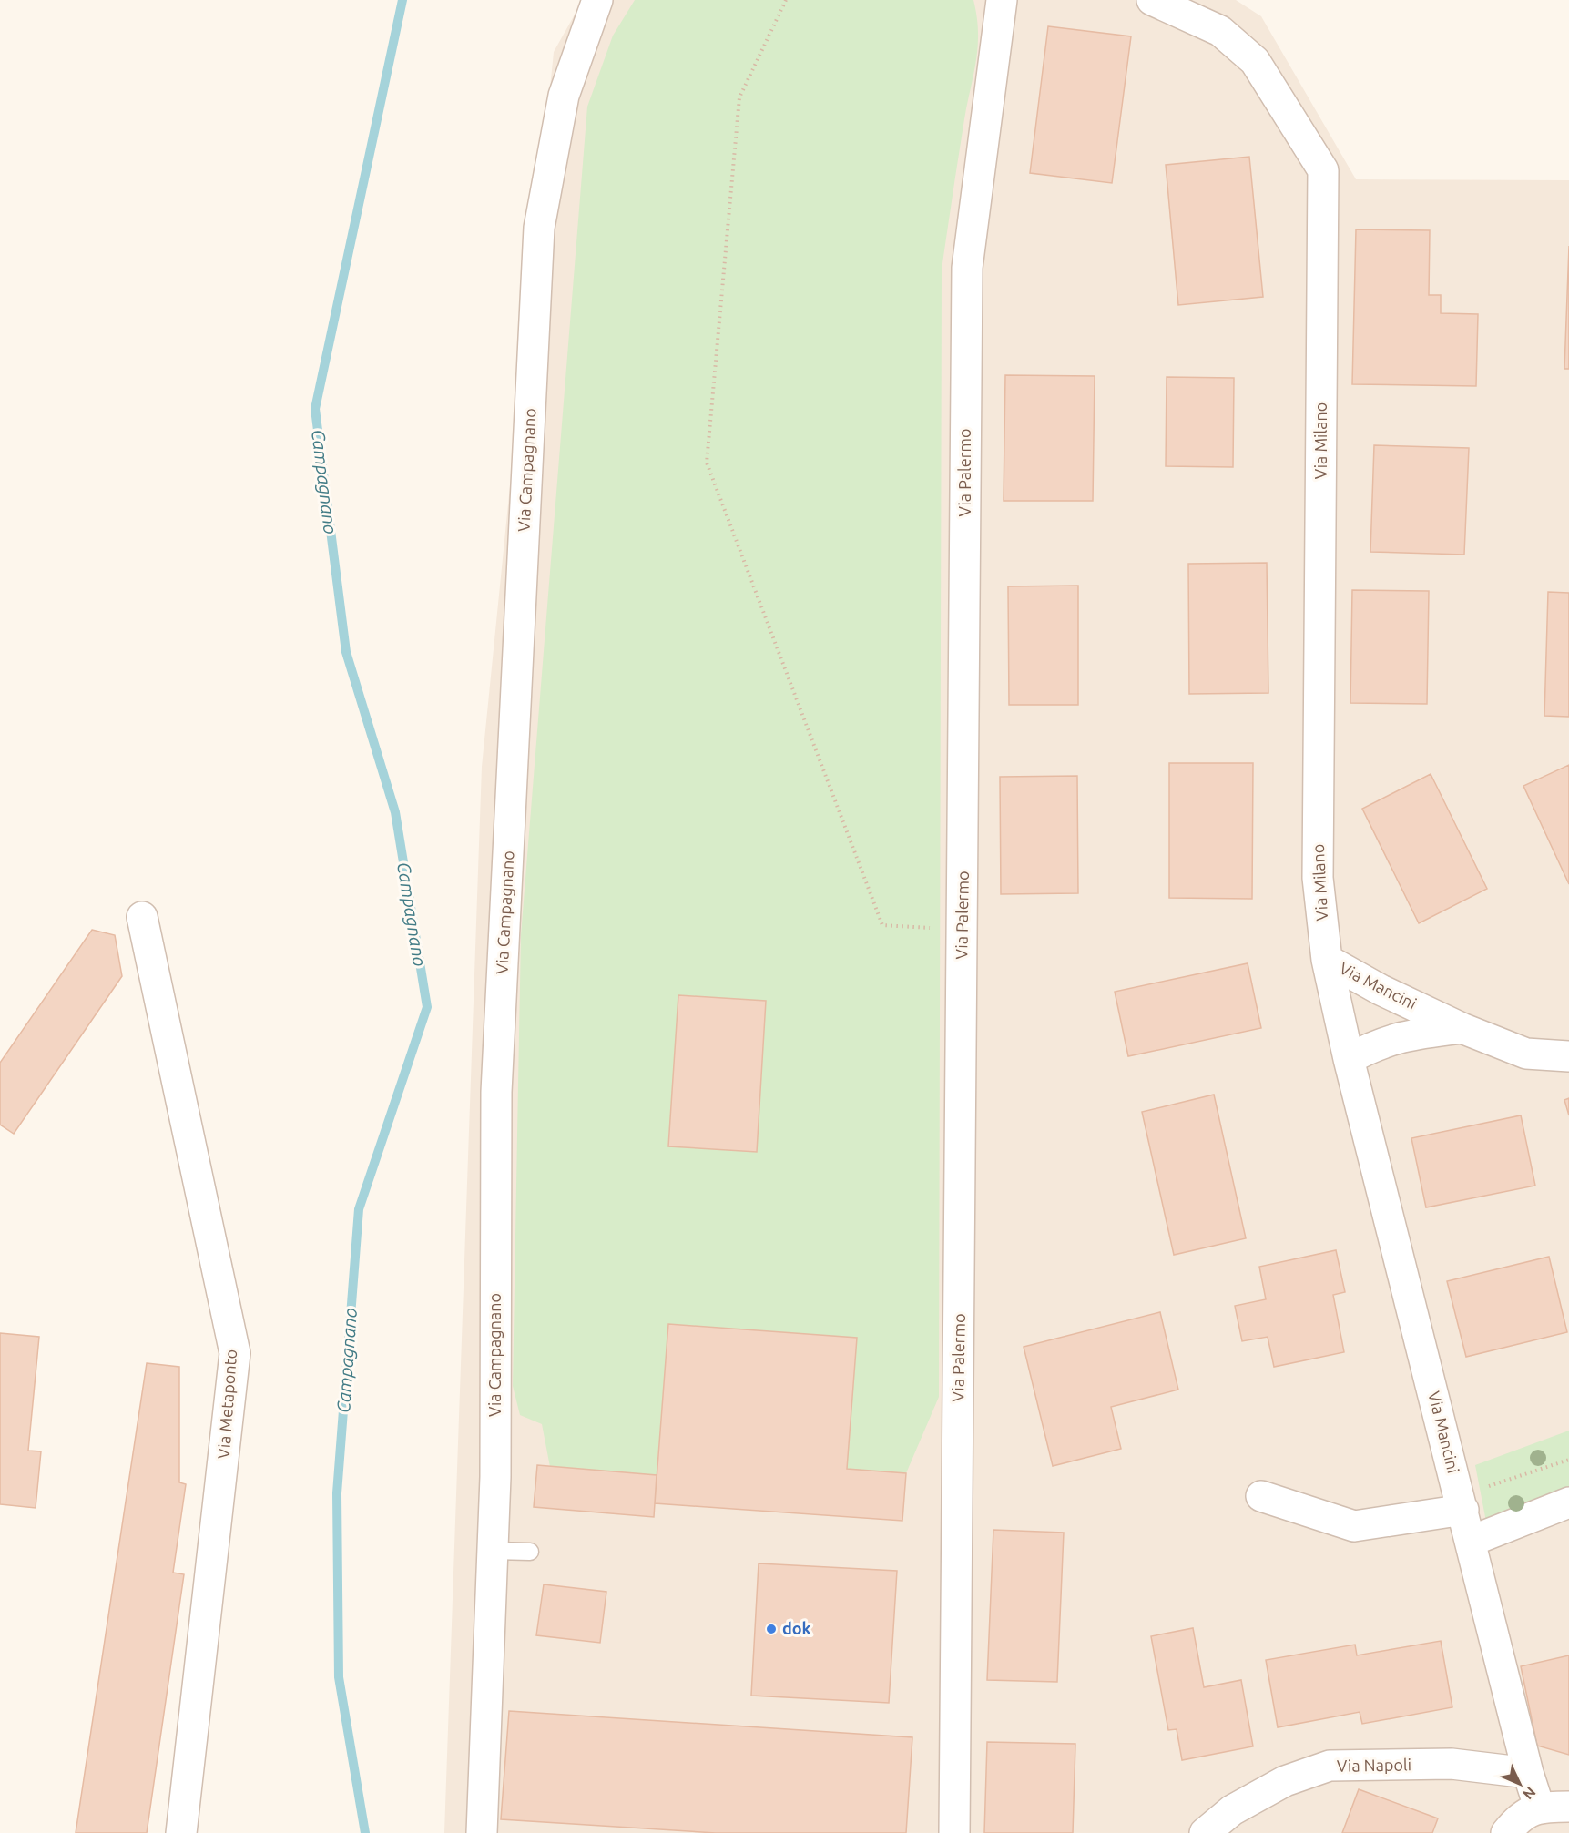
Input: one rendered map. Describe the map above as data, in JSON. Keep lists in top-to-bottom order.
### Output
{
  "streets": {
    "street": [
      "Via Milano",
      "Via Campagnano",
      "Via Palermo",
      "Via Mancini",
      "Via Metaponto",
      "Via Napoli"
    ]
  },
  "crossings": [
    ["Via Milano", "Via Mancini"],
    ["Via Mancini", "Via Napoli"]
  ],
  "water": ["Campagnano"],
  "places": ["dok"],
  "north": "bottom right"
}
